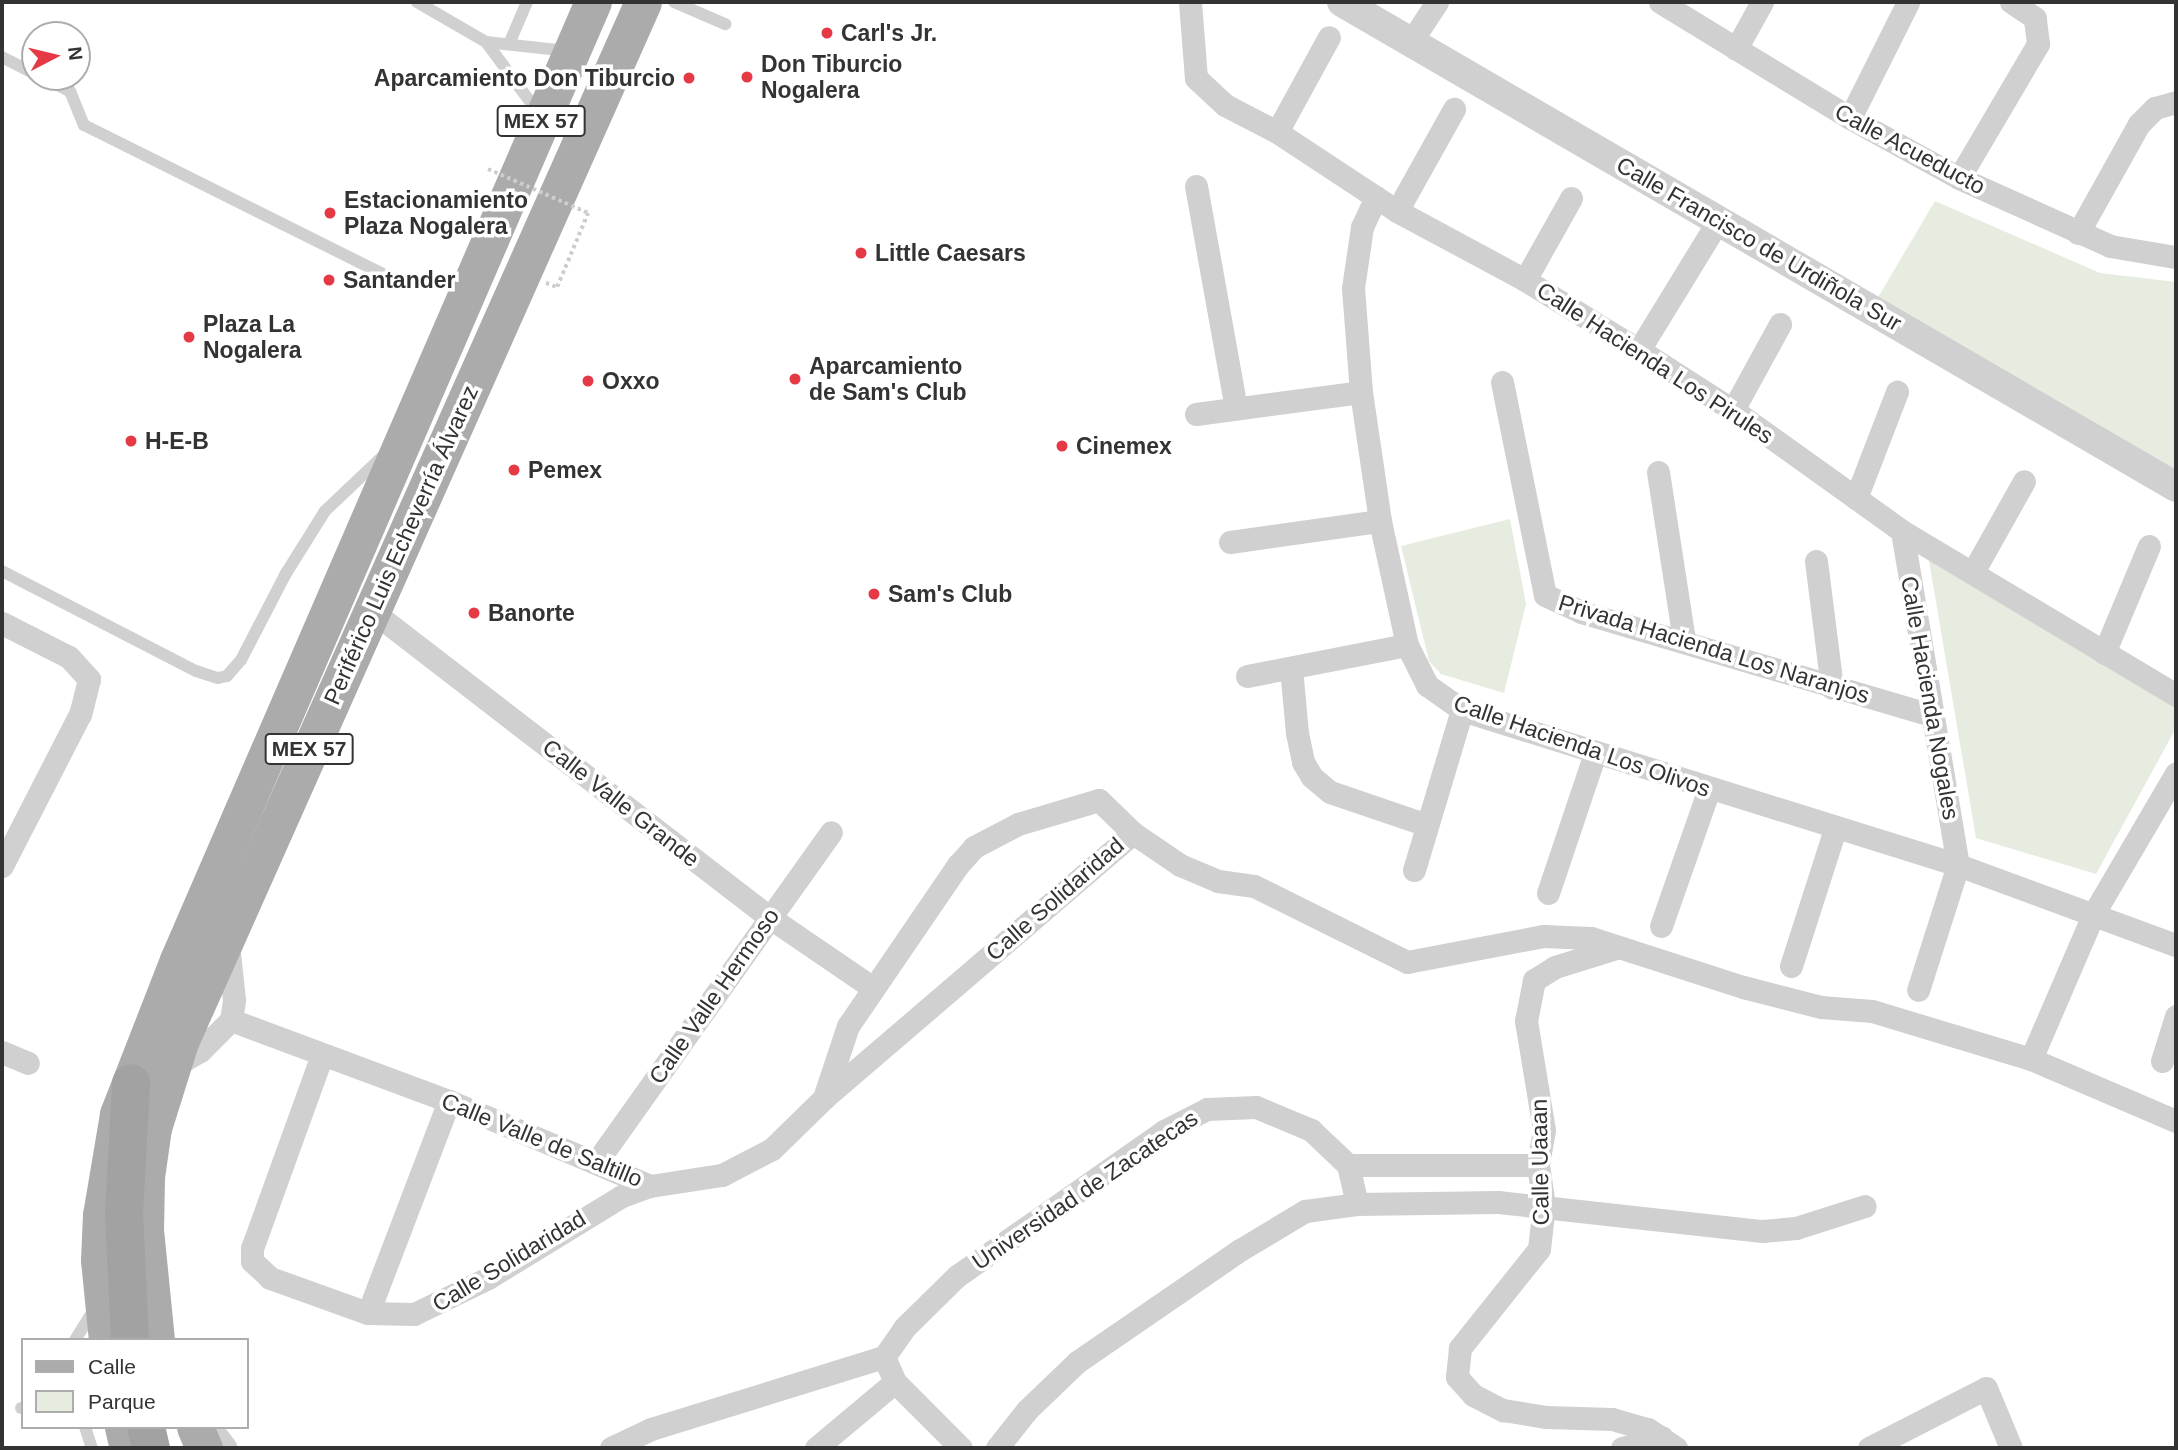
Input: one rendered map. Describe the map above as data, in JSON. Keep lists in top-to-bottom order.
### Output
{
  "streets": {
    "main road": ["MEX 57", "Periférico Luis Echeverría Álvarez"],
    "street": [
      "Calle Acueducto",
      "Calle Francisco de Urdiñola Sur",
      "Calle Hacienda Los Pirules",
      "Privada Hacienda Los Naranjos",
      "Calle Hacienda Nogales",
      "Calle Hacienda Los Olivos",
      "Calle Valle Grande",
      "Calle Solidaridad",
      "Calle Valle Hermoso",
      "Calle Valle de Saltillo",
      "Calle Uaaan",
      "Universidad de Zacatecas"
    ]
  },
  "crossings": [
    ["Calle Hacienda Los Pirules", "Calle Hacienda Nogales"],
    ["Calle Hacienda Los Pirules", "Calle Hacienda Los Olivos"],
    ["Periférico Luis Echeverría Álvarez", "Calle Valle Grande"],
    ["Privada Hacienda Los Naranjos", "Calle Hacienda Nogales"],
    ["Calle Hacienda Nogales", "Calle Hacienda Los Olivos"],
    ["Calle Valle Grande", "Calle Valle Hermoso"],
    ["Calle Valle Grande", "Calle Valle de Saltillo"],
    ["Calle Solidaridad", "Calle Valle de Saltillo"],
    ["Calle Solidaridad", "Calle Uaaan"],
    ["Calle Valle Hermoso", "Calle Valle de Saltillo"]
  ],
  "places": [
    "Carl's Jr.",
    "Don Tiburcio Nogalera",
    "Aparcamiento Don Tiburcio",
    "Estacionamiento Plaza Nogalera",
    "Little Caesars",
    "Santander",
    "Plaza La Nogalera",
    "Aparcamiento de Sam's Club",
    "Oxxo",
    "H-E-B",
    "Cinemex",
    "Pemex",
    "Sam's Club",
    "Banorte"
  ],
  "legend": ["Calle", "Parque"],
  "north": "right"
}
